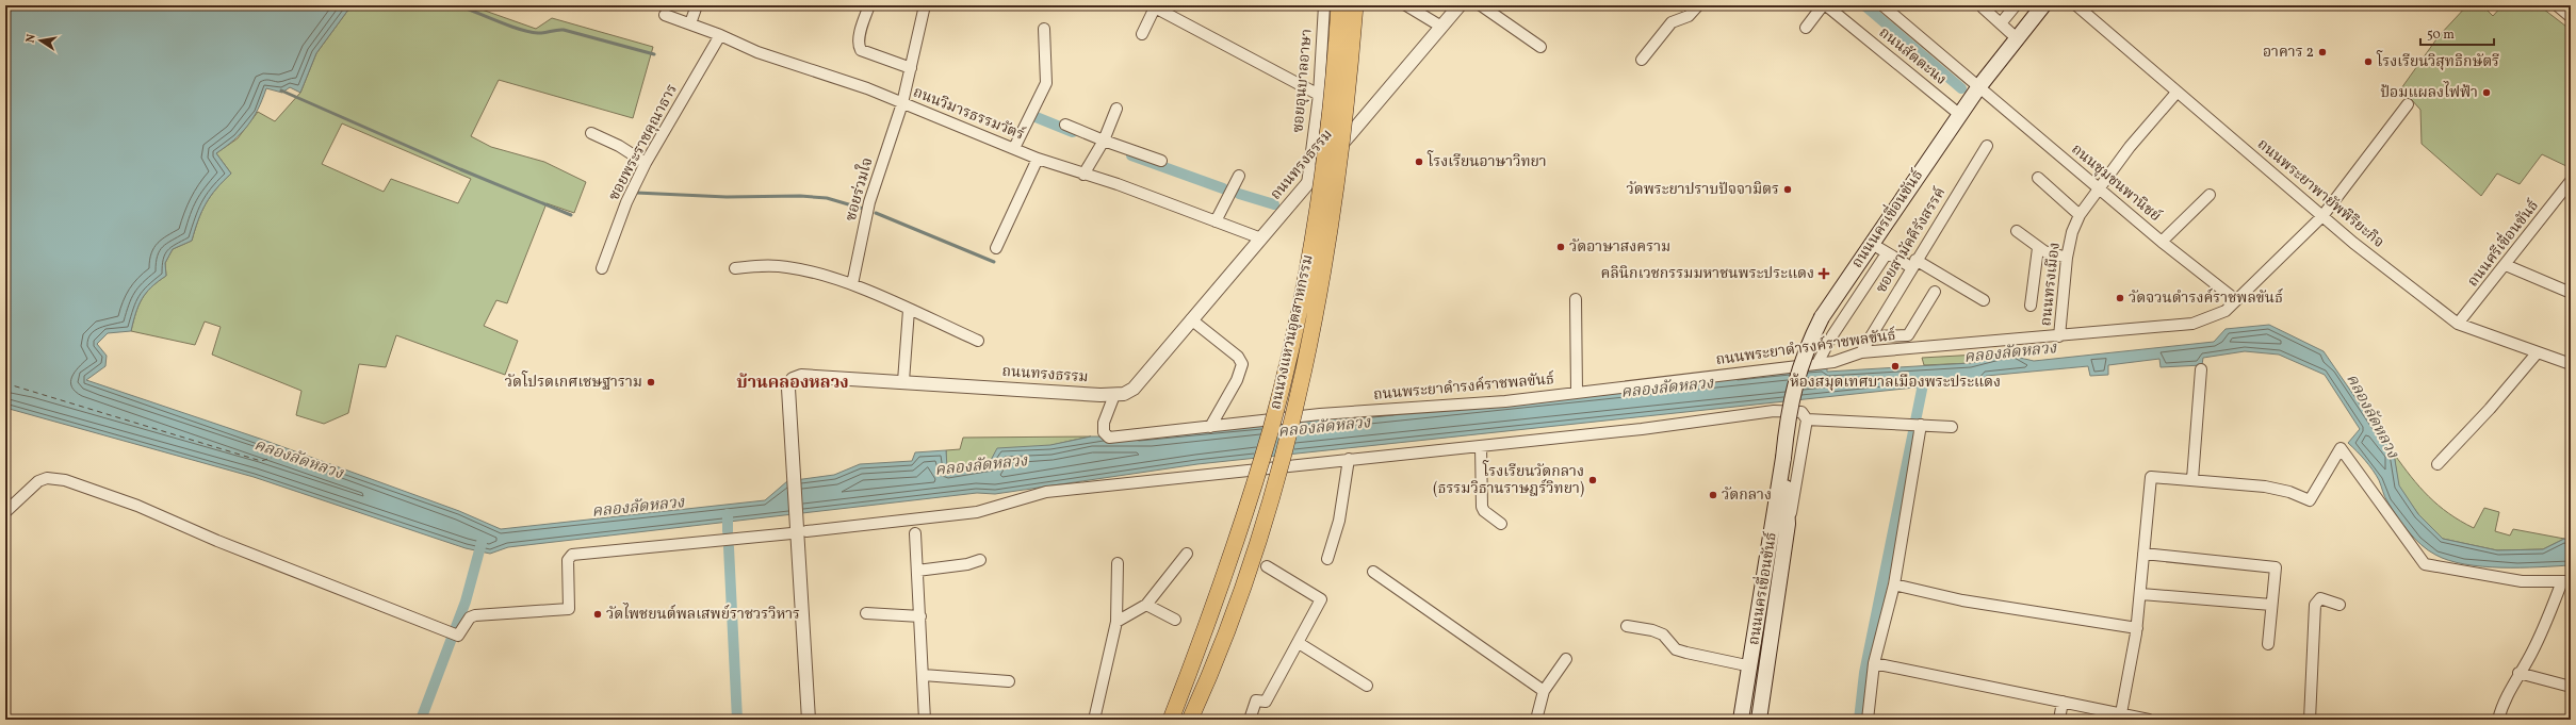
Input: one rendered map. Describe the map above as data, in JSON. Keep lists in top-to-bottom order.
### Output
{
  "streets": {
    "main road": ["ถนนนครเขื่อนขันธ์", "ถนนวงแหวนอุตสาหกรรม"],
    "street": [
      "ถนนสัตตะนง",
      "ซอยอุนบาลอาษา",
      "ถนนวิมารธรรมวัตร์",
      "ซอยพระราชคุณาธาร",
      "ถนนทรงธรรม",
      "ถนนชุมชนพานิชย์",
      "ซอยร่วมใจ",
      "ถนนพระยาพายัพพิริยะกิจ",
      "ซอยสามัคคีรังสรรค์",
      "ถนนศรีเขื่อนขันธ์",
      "ถนนทรงเมือง",
      "ถนนพระยาดำรงค์ราชพลขันธ์"
    ]
  },
  "crossings": [
    ["ถนนสัตตะนง", "ถนนนครเขื่อนขันธ์"],
    ["ซอยอุนบาลอาษา", "ถนนทรงธรรม"],
    ["ถนนวิมารธรรมวัตร์", "ซอยพระราชคุณาธาร"],
    ["ถนนวิมารธรรมวัตร์", "ถนนทรงธรรม"],
    ["ถนนวิมารธรรมวัตร์", "ซอยร่วมใจ"],
    ["ถนนทรงธรรม", "ถนนพระยาดำรงค์ราชพลขันธ์"],
    ["ถนนชุมชนพานิชย์", "ถนนนครเขื่อนขันธ์"],
    ["ถนนชุมชนพานิชย์", "ถนนทรงเมือง"],
    ["ถนนชุมชนพานิชย์", "ถนนพระยาดำรงค์ราชพลขันธ์"],
    ["ถนนพระยาพายัพพิริยะกิจ", "ถนนศรีเขื่อนขันธ์"],
    ["ถนนพระยาพายัพพิริยะกิจ", "ถนนทรงเมือง"],
    ["ถนนพระยาพายัพพิริยะกิจ", "ถนนพระยาดำรงค์ราชพลขันธ์"],
    ["ซอยสามัคคีรังสรรค์", "ถนนพระยาดำรงค์ราชพลขันธ์"],
    ["ถนนทรงเมือง", "ถนนพระยาดำรงค์ราชพลขันธ์"]
  ],
  "districts": ["บ้านคลองหลวง"],
  "water": ["คลองลัดหลวง"],
  "places": {
    "other": [
      "อาคาร 2",
      "โรงเรียนวิสุทธิกษัตรี",
      "ป้อมแผลงไฟฟ้า",
      "โรงเรียนอาษาวิทยา",
      "วัดพระยาปราบปัจจามิตร",
      "วัดอาษาสงคราม",
      "วัดจวนดำรงค์ราชพลขันธ์",
      "ห้องสมุดเทศบาลเมืองพระประแดง",
      "วัดโปรดเกศเชษฐาราม",
      "โรงเรียนวัดกลาง (ธรรมวิธานราษฎร์วิทยา)",
      "วัดกลาง",
      "วัดไพชยนต์พลเสพย์ราชวรวิหาร"
    ],
    "health": ["คลินิกเวชกรรมมหาชนพระประแดง"]
  },
  "scale_bar": "50 m",
  "north": "left"
}
